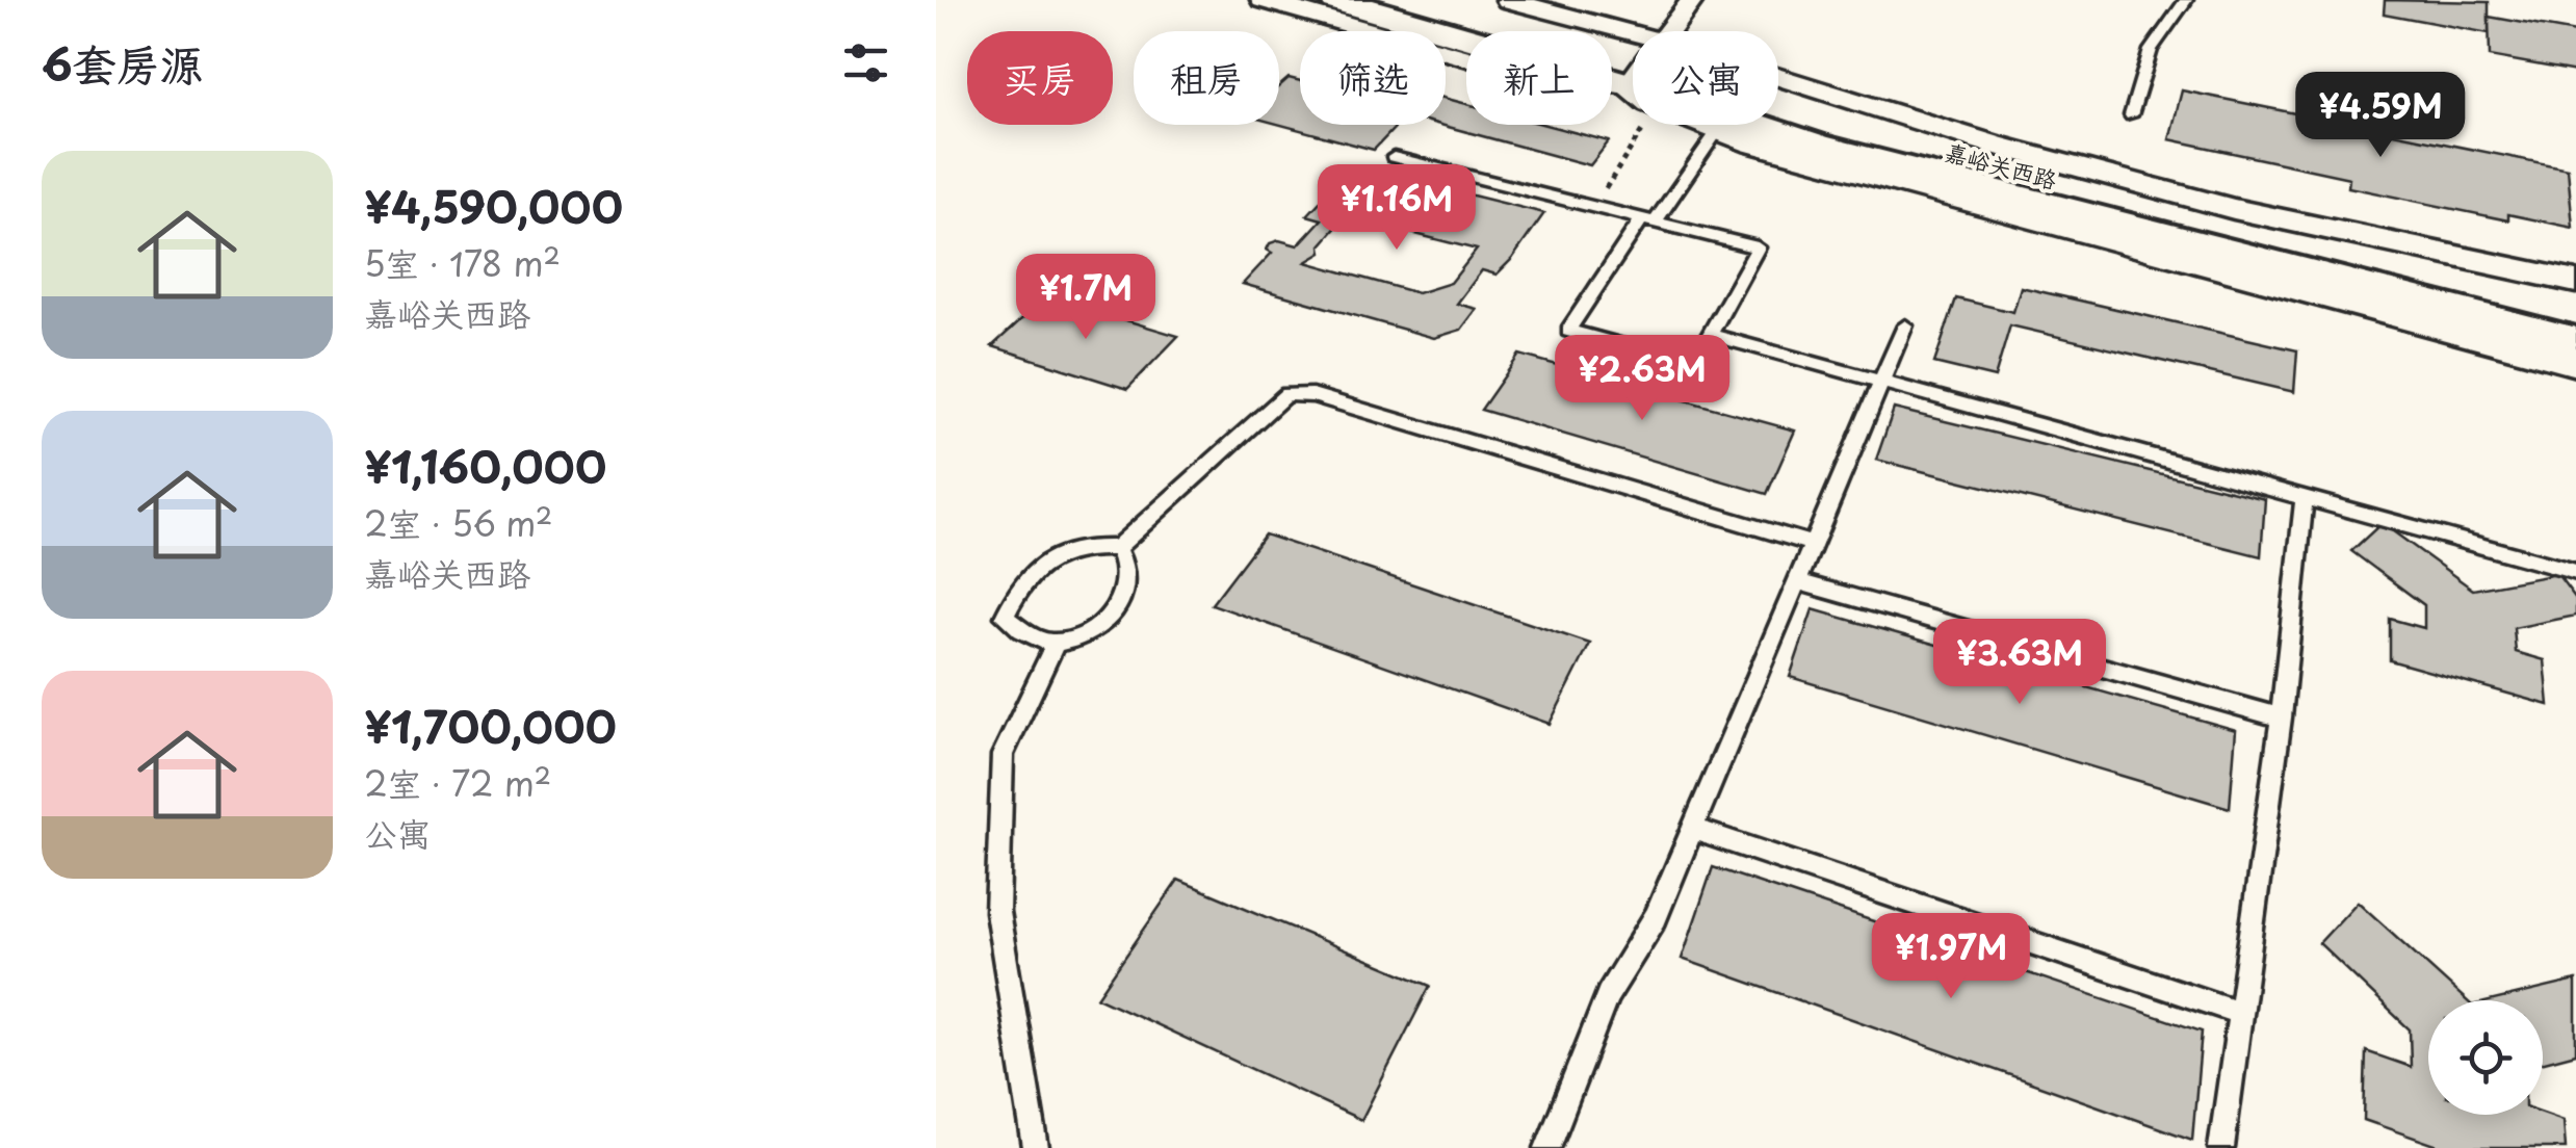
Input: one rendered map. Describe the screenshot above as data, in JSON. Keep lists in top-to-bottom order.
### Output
{
  "streets": {
    "main road": ["嘉峪关西路"]
  },
  "page": {
    "heading": "6套房源",
    "chip": [
      "买房",
      "租房",
      "筛选",
      "新上",
      "公寓"
    ],
    "price": [
      "¥4.59M",
      "¥1.16M",
      "¥1.7M",
      "¥2.63M",
      "¥3.63M",
      "¥1.97M"
    ],
    "list": [
      {
        "name": "¥4,590,000",
        "note": "5室 · 178 m² · 嘉峪关西路"
      },
      {
        "name": "¥1,160,000",
        "note": "2室 · 56 m² · 嘉峪关西路"
      },
      {
        "name": "¥1,700,000",
        "note": "2室 · 72 m² · 公寓"
      }
    ]
  }
}
